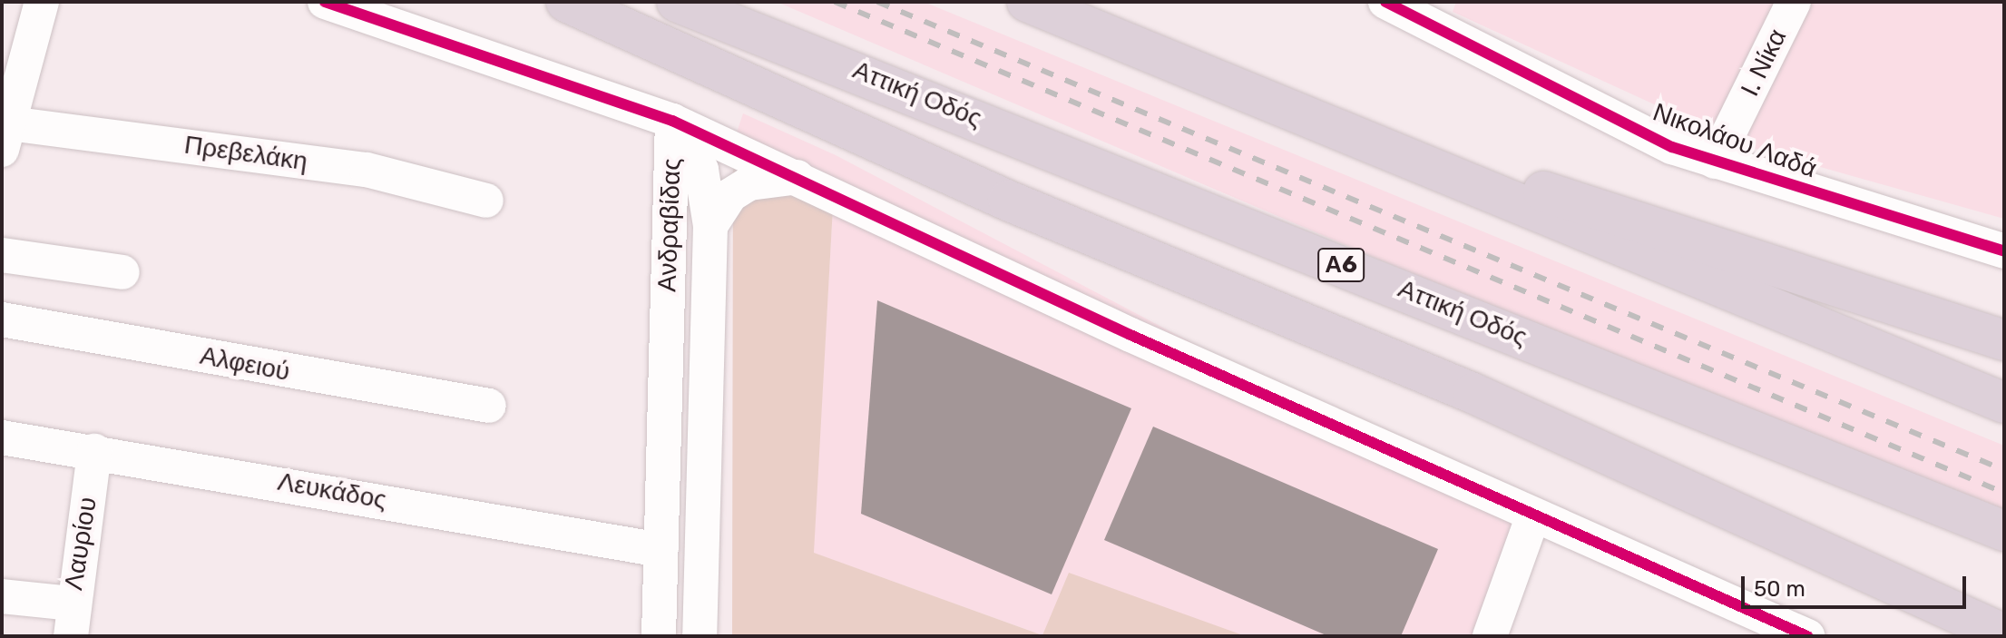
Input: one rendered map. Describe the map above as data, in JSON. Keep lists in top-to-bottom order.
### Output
{
  "streets": {
    "highway": ["Αττική Οδός", "Α6"],
    "street": [
      "Ι. Νίκα",
      "Νικολάου Λαδά",
      "Πρεβελάκη",
      "Ανδραβίδας",
      "Αλφειού",
      "Λευκάδος",
      "Λαυρίου"
    ]
  },
  "crossings": [
    ["Ι. Νίκα", "Νικολάου Λαδά"],
    ["Ανδραβίδας", "Λευκάδος"],
    ["Λευκάδος", "Λαυρίου"]
  ],
  "scale_bar": "50 m"
}
